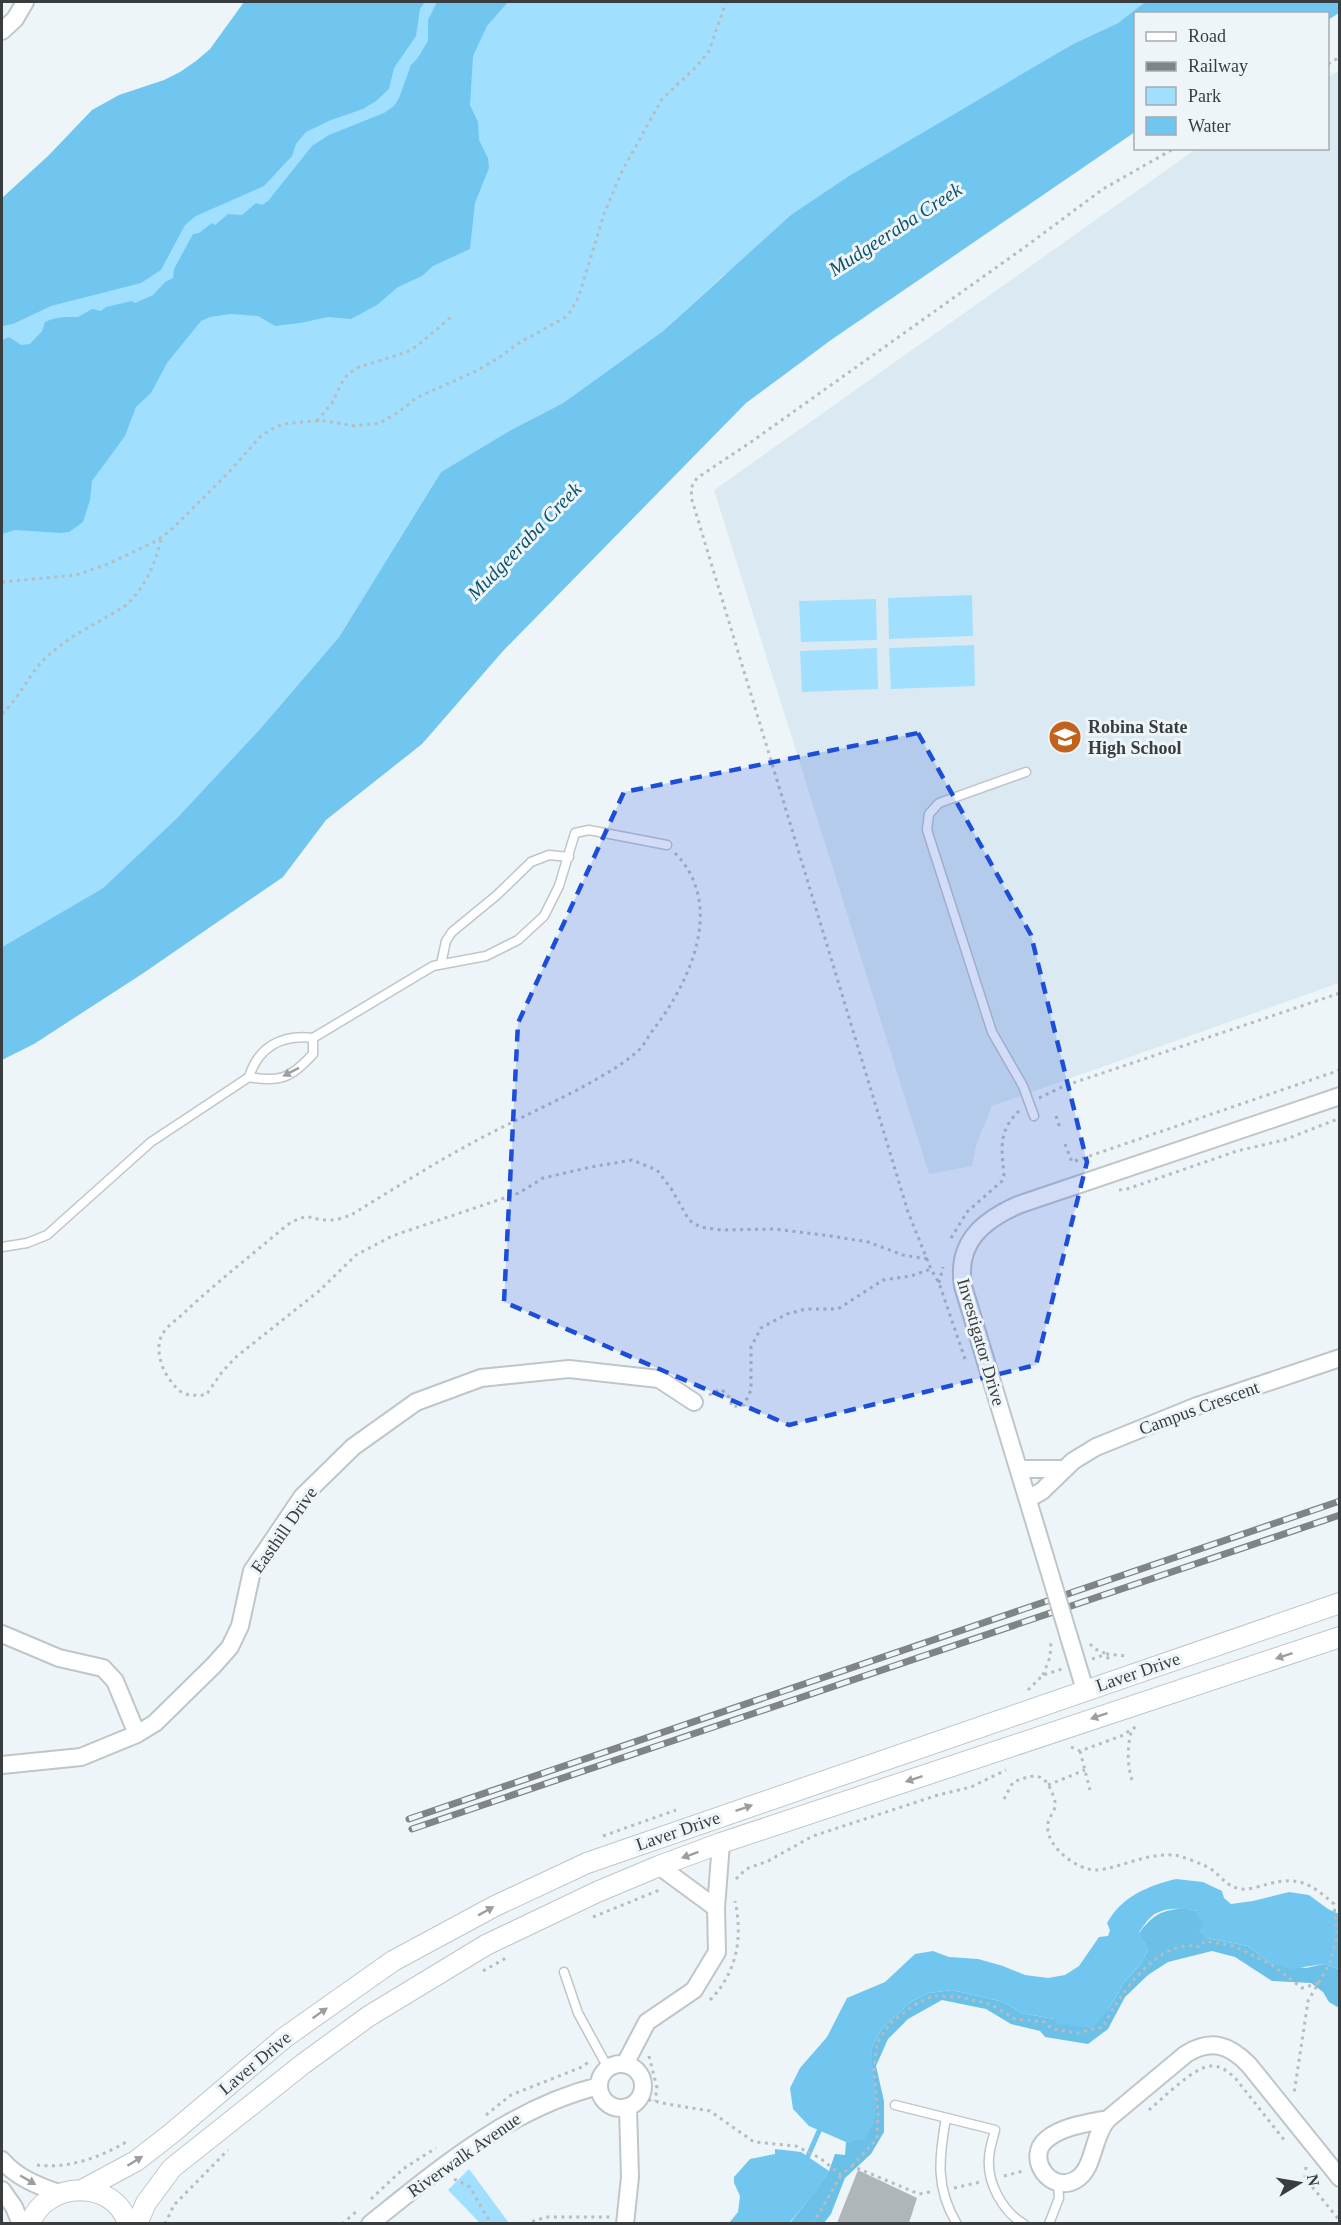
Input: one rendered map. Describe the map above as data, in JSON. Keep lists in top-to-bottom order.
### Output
{
  "streets": {
    "street": [
      "Investigator Drive",
      "Campus Crescent",
      "Easthill Drive",
      "Laver Drive",
      "Riverwalk Avenue"
    ]
  },
  "crossings": [
    ["Investigator Drive", "Campus Crescent"],
    ["Investigator Drive", "Laver Drive"]
  ],
  "water": ["Mudgeeraba Creek"],
  "places": {
    "school or university": ["Robina State High School"]
  },
  "legend": [
    "Road",
    "Railway",
    "Park",
    "Water"
  ],
  "north": "right"
}
